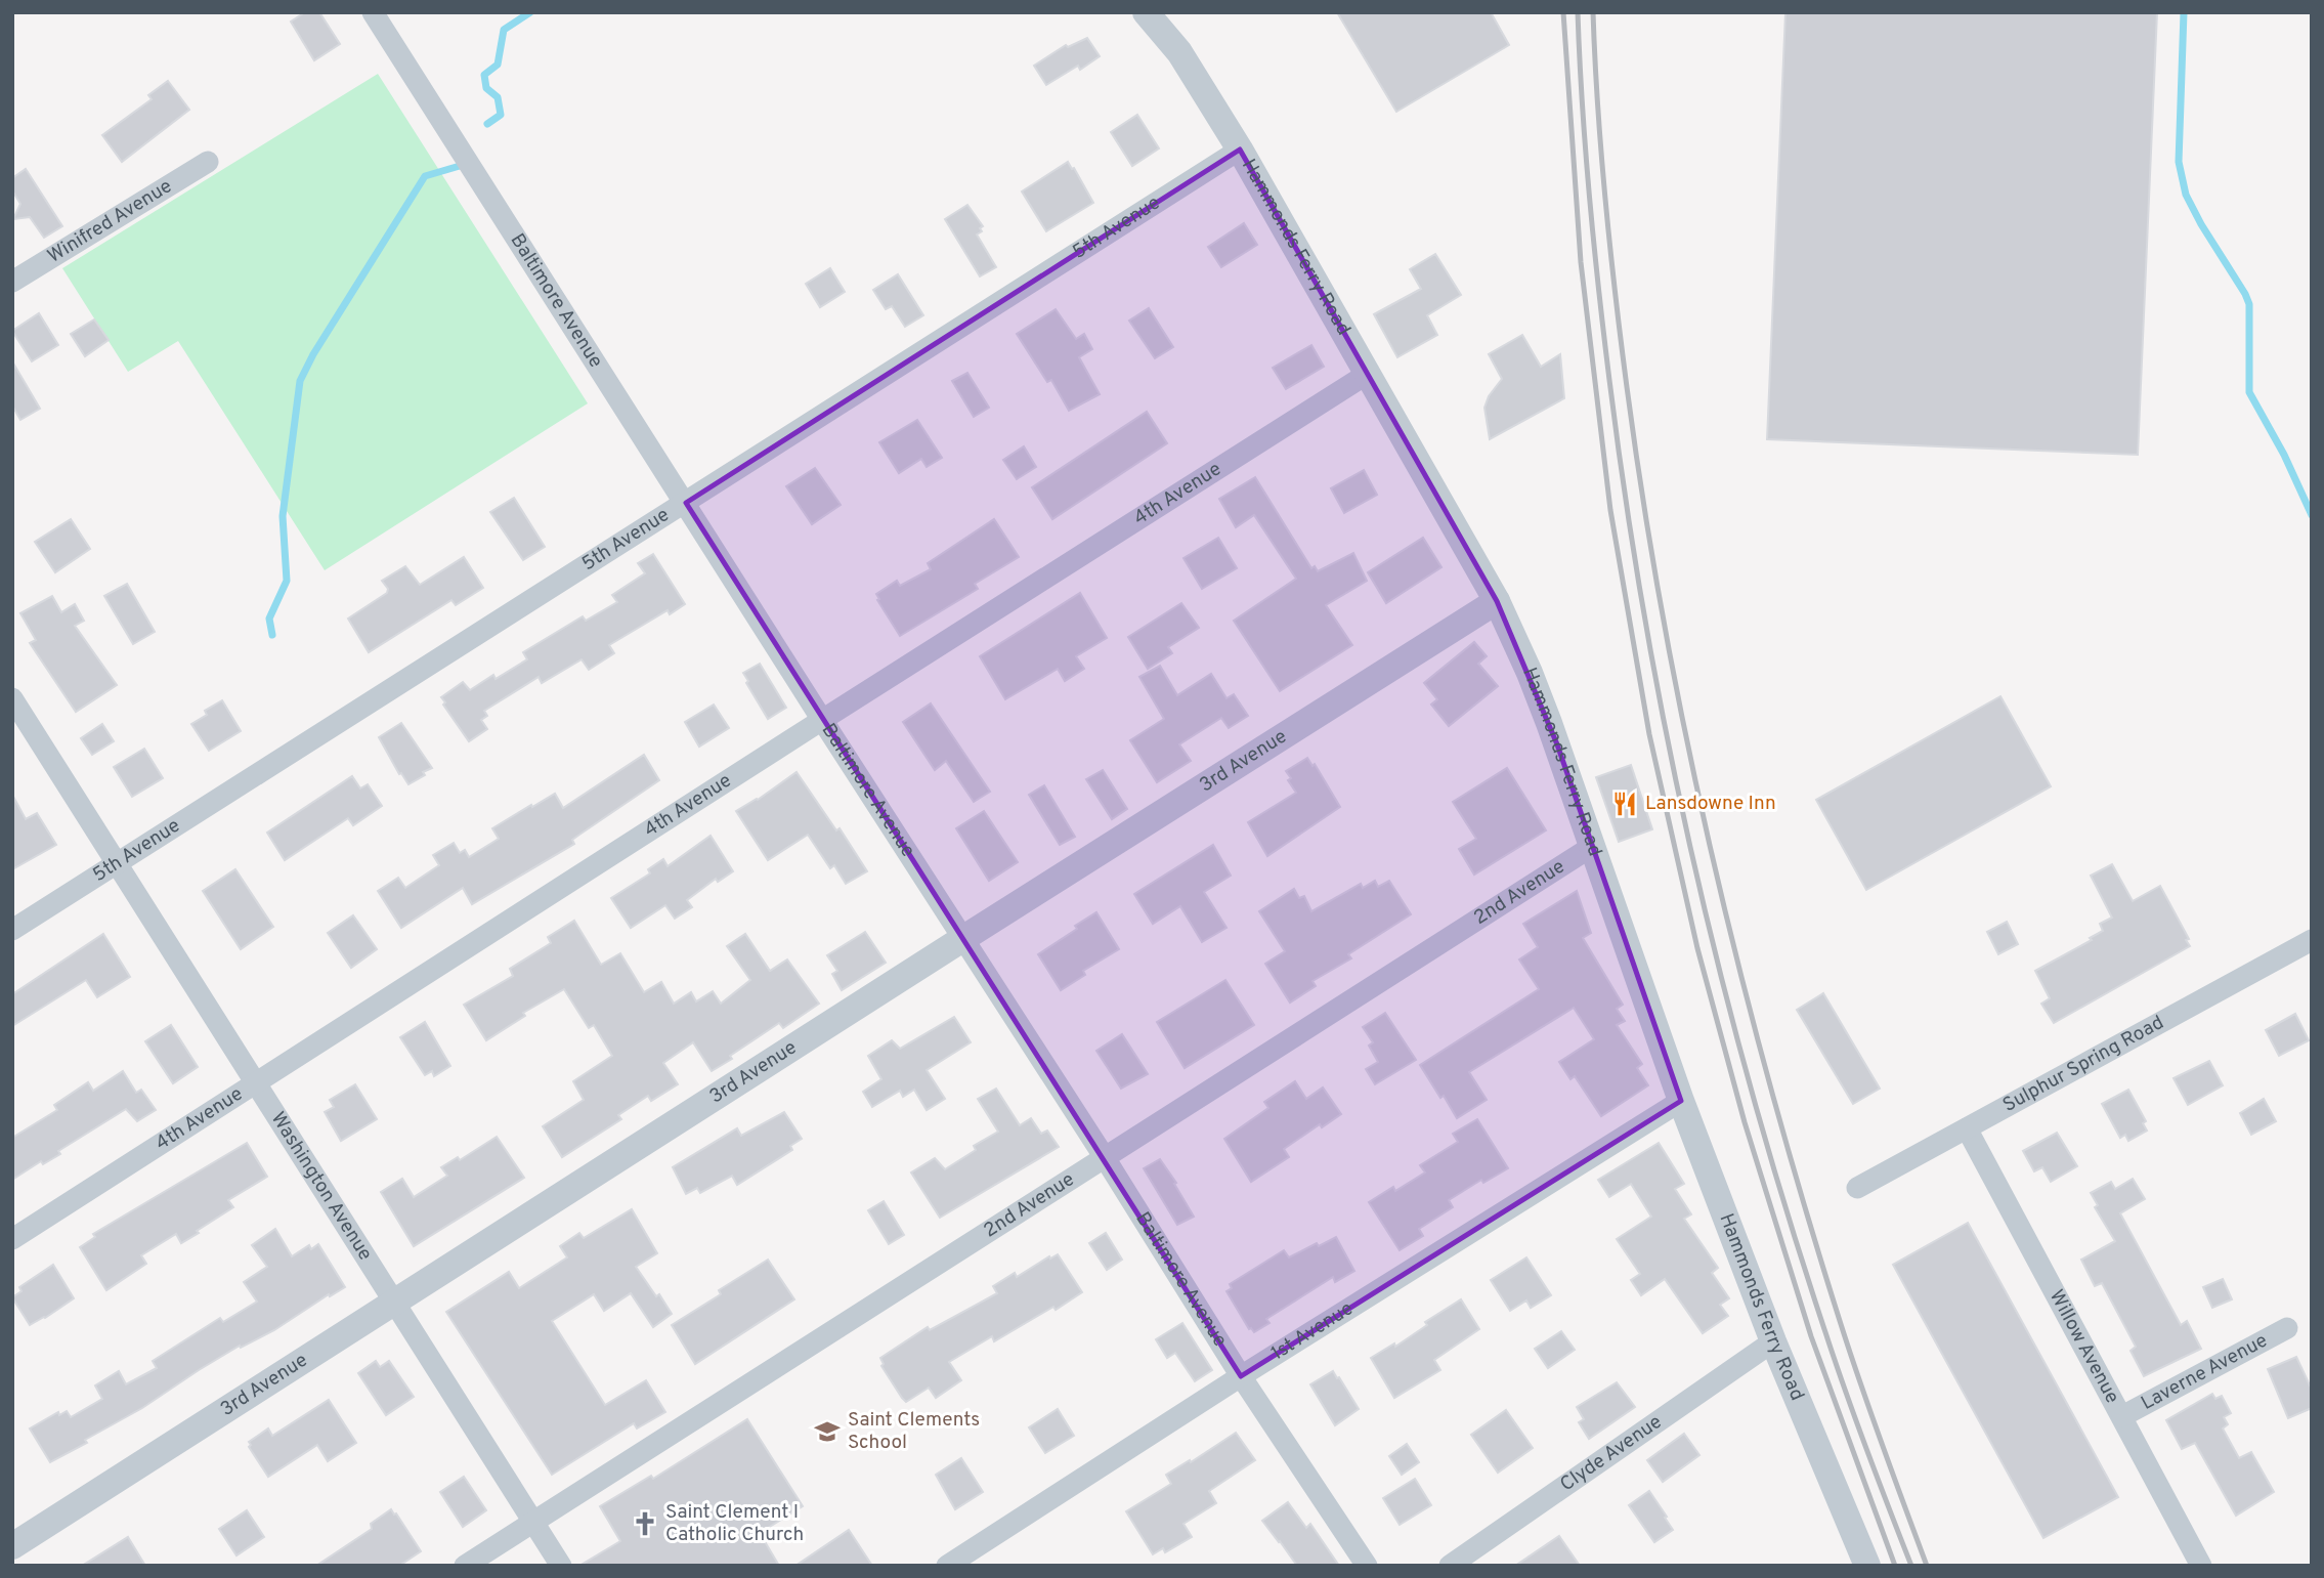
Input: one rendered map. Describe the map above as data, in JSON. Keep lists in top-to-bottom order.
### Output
{
  "streets": {
    "street": [
      "Winifred Avenue",
      "5th Avenue",
      "Hammonds Ferry Road",
      "Baltimore Avenue",
      "4th Avenue",
      "3rd Avenue",
      "2nd Avenue",
      "Sulphur Spring Road",
      "Washington Avenue",
      "1st Avenue",
      "Willow Avenue",
      "Laverne Avenue",
      "Clyde Avenue"
    ]
  },
  "crossings": [
    ["5th Avenue", "Hammonds Ferry Road"],
    ["5th Avenue", "Baltimore Avenue"],
    ["5th Avenue", "Washington Avenue"],
    ["Hammonds Ferry Road", "4th Avenue"],
    ["Hammonds Ferry Road", "3rd Avenue"],
    ["Hammonds Ferry Road", "2nd Avenue"],
    ["Hammonds Ferry Road", "1st Avenue"],
    ["Hammonds Ferry Road", "Clyde Avenue"],
    ["Baltimore Avenue", "4th Avenue"],
    ["Baltimore Avenue", "3rd Avenue"],
    ["Baltimore Avenue", "2nd Avenue"],
    ["Baltimore Avenue", "1st Avenue"],
    ["4th Avenue", "Washington Avenue"],
    ["3rd Avenue", "Washington Avenue"],
    ["2nd Avenue", "Washington Avenue"],
    ["Sulphur Spring Road", "Willow Avenue"],
    ["Willow Avenue", "Laverne Avenue"]
  ],
  "places": {
    "restaurant": ["Lansdowne Inn"],
    "school or university": ["Saint Clements School"],
    "church": ["Saint Clement I Catholic Church"]
  }
}
